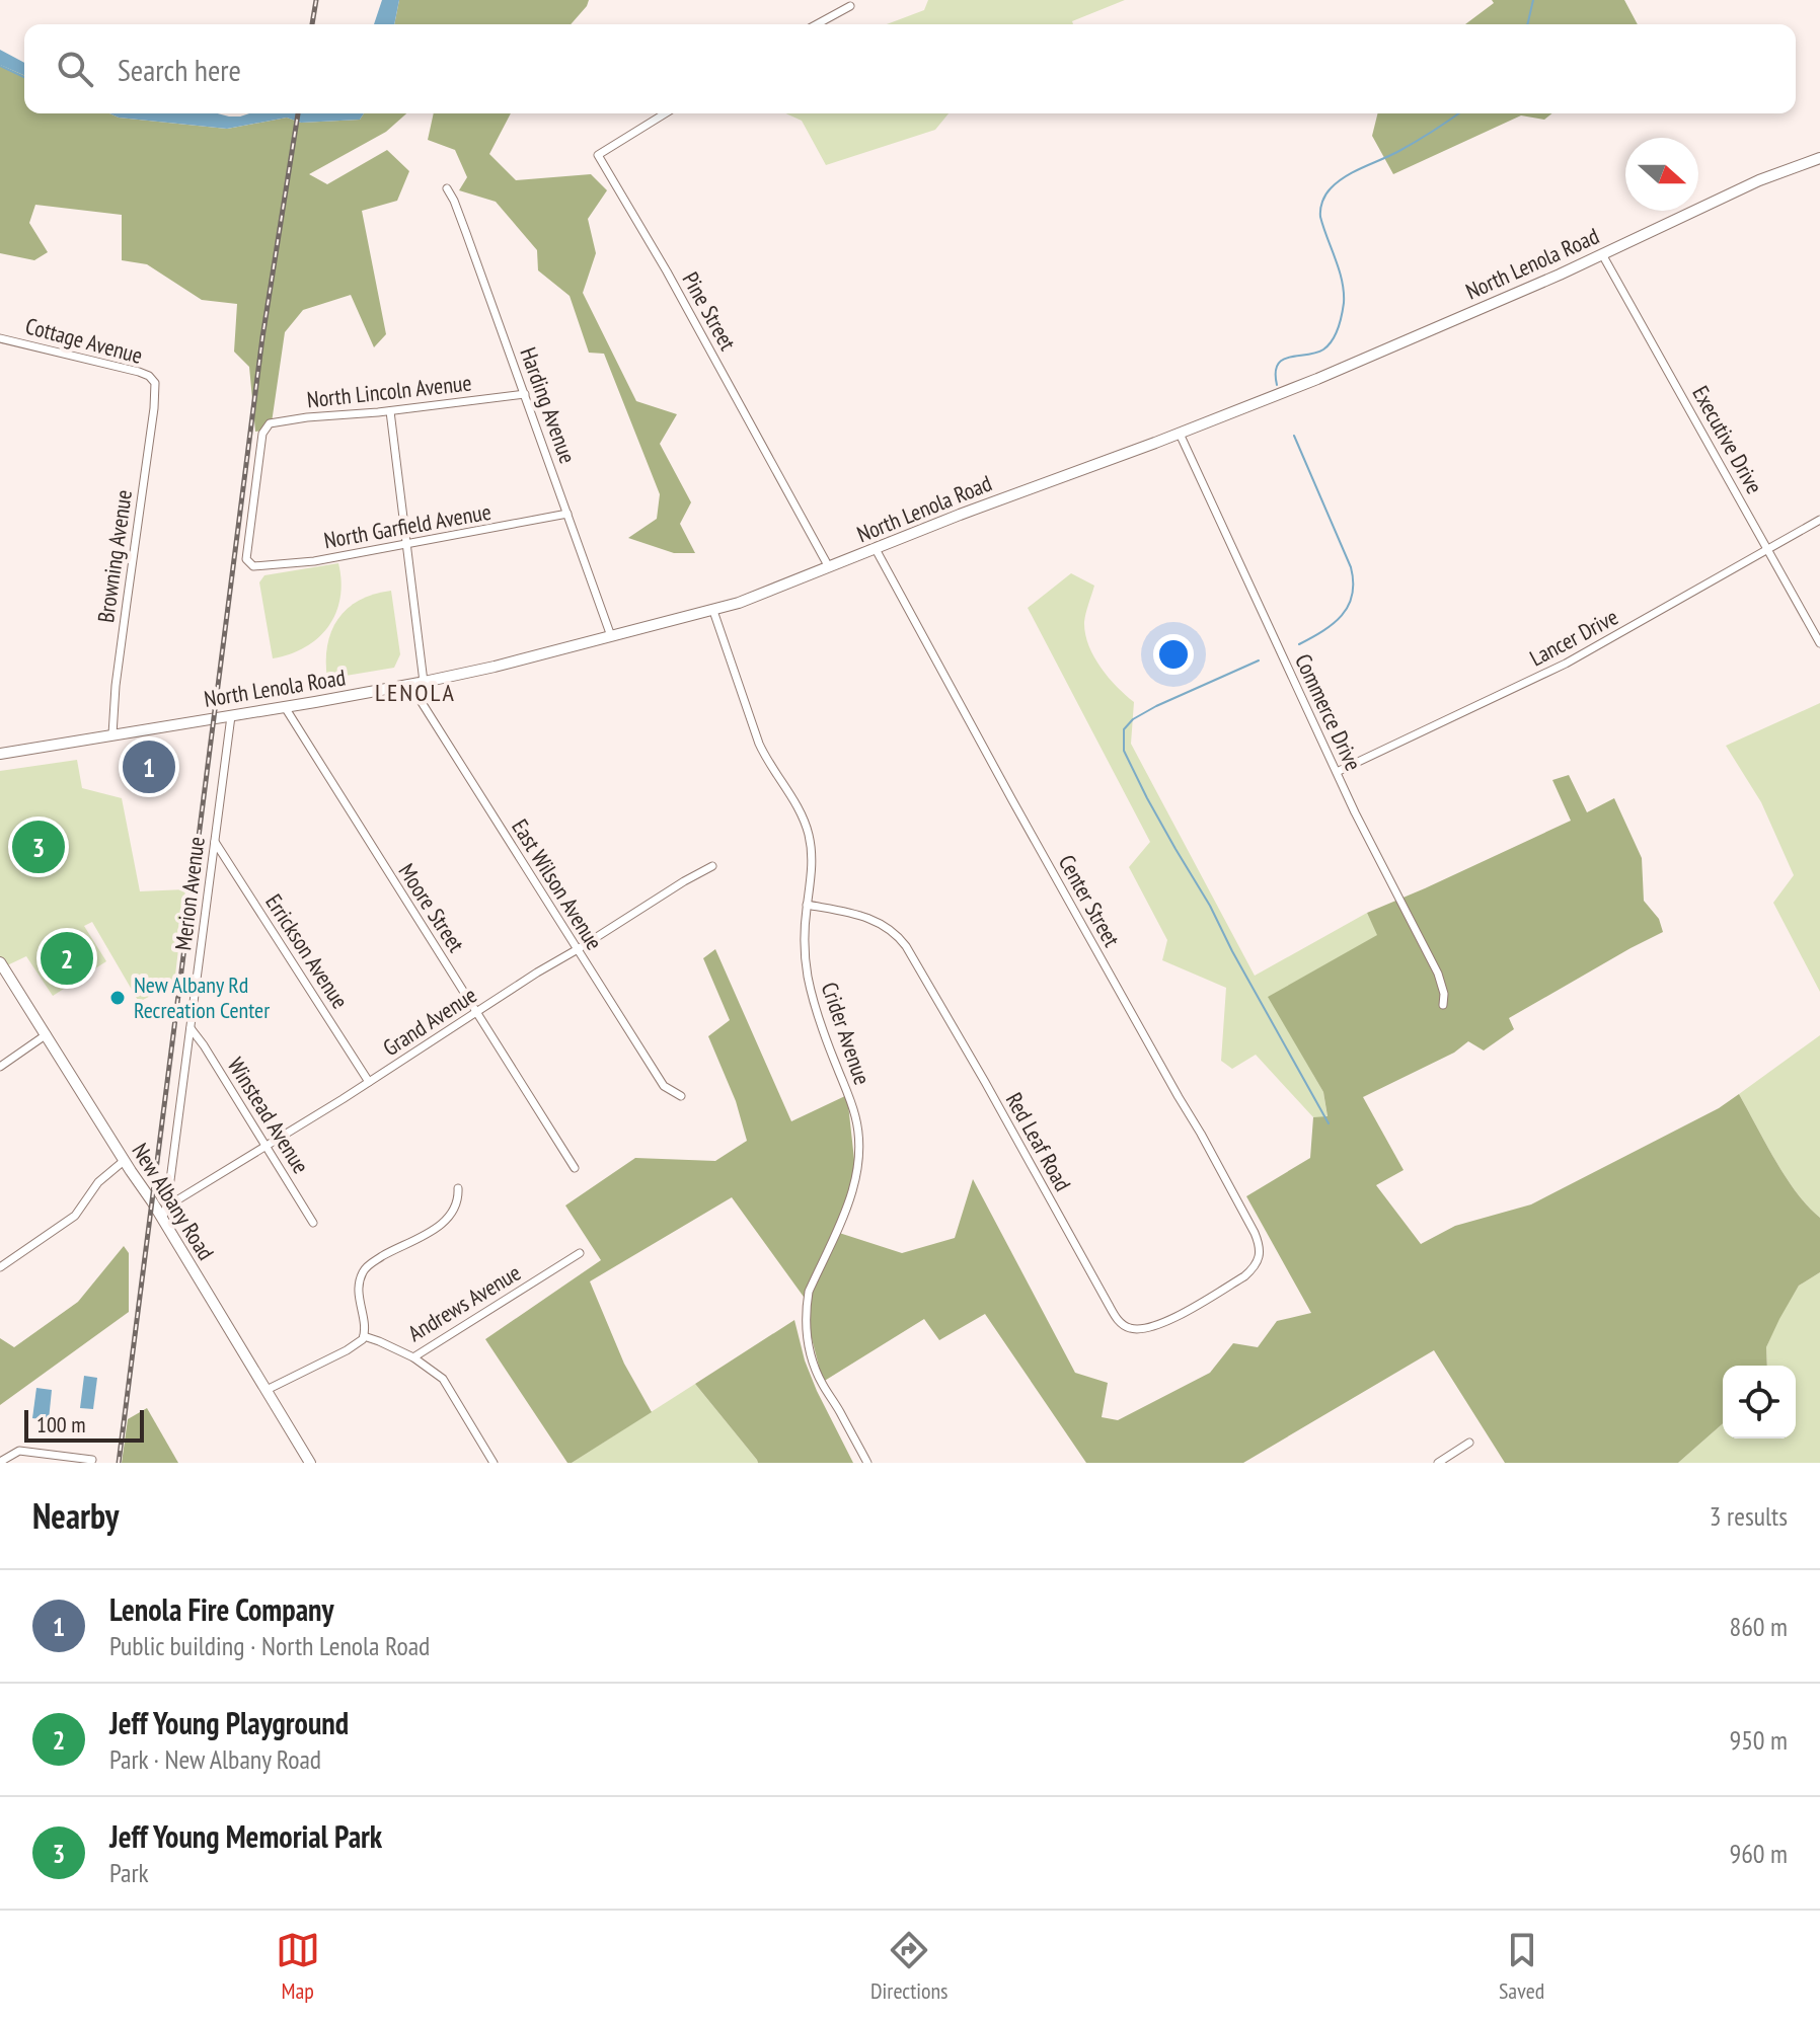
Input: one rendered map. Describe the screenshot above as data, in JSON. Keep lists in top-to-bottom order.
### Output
{
  "streets": {
    "main road": ["North Lenola Road", "New Albany Road"],
    "street": [
      "Pine Street",
      "Cottage Avenue",
      "North Lincoln Avenue",
      "Harding Avenue",
      "Executive Drive",
      "North Garfield Avenue",
      "Browning Avenue",
      "Lancer Drive",
      "Commerce Drive",
      "East Wilson Avenue",
      "Merion Avenue",
      "Center Street",
      "Moore Street",
      "Errickson Avenue",
      "Grand Avenue",
      "Crider Avenue",
      "Winstead Avenue",
      "Red Leaf Road",
      "Andrews Avenue"
    ]
  },
  "crossings": [
    ["North Lenola Road", "Pine Street"],
    ["North Lenola Road", "Harding Avenue"],
    ["North Lenola Road", "Executive Drive"],
    ["North Lenola Road", "Browning Avenue"],
    ["North Lenola Road", "Commerce Drive"],
    ["North Lenola Road", "East Wilson Avenue"],
    ["North Lenola Road", "Merion Avenue"],
    ["North Lenola Road", "Center Street"],
    ["North Lenola Road", "Moore Street"],
    ["North Lenola Road", "Crider Avenue"],
    ["Cottage Avenue", "Browning Avenue"],
    ["North Lincoln Avenue", "Harding Avenue"],
    ["North Lincoln Avenue", "North Garfield Avenue"],
    ["Harding Avenue", "North Garfield Avenue"],
    ["Executive Drive", "Lancer Drive"],
    ["Lancer Drive", "Commerce Drive"],
    ["East Wilson Avenue", "Grand Avenue"],
    ["Merion Avenue", "Errickson Avenue"],
    ["Merion Avenue", "Grand Avenue"],
    ["Merion Avenue", "Winstead Avenue"],
    ["Merion Avenue", "New Albany Road"],
    ["Center Street", "Red Leaf Road"],
    ["Moore Street", "Grand Avenue"],
    ["Errickson Avenue", "Grand Avenue"],
    ["Grand Avenue", "Winstead Avenue"],
    ["Crider Avenue", "Red Leaf Road"]
  ],
  "districts": ["LENOLA"],
  "places": ["New Albany Rd Recreation Center"],
  "scale_bar": "100 m",
  "north": "right",
  "page": {
    "search": "Search here",
    "pins": ["1", "3", "2"],
    "scale": "100 m",
    "heading": ["Nearby", "3 results"],
    "list": [
      {
        "mark": "1",
        "name": "Lenola Fire Company",
        "note": "Public building · North Lenola Road",
        "value": "860 m"
      },
      {
        "mark": "2",
        "name": "Jeff Young Playground",
        "note": "Park · New Albany Road",
        "value": "950 m"
      },
      {
        "mark": "3",
        "name": "Jeff Young Memorial Park",
        "note": "Park",
        "value": "960 m"
      }
    ],
    "nav": ["Map", "Directions", "Saved"]
  }
}
